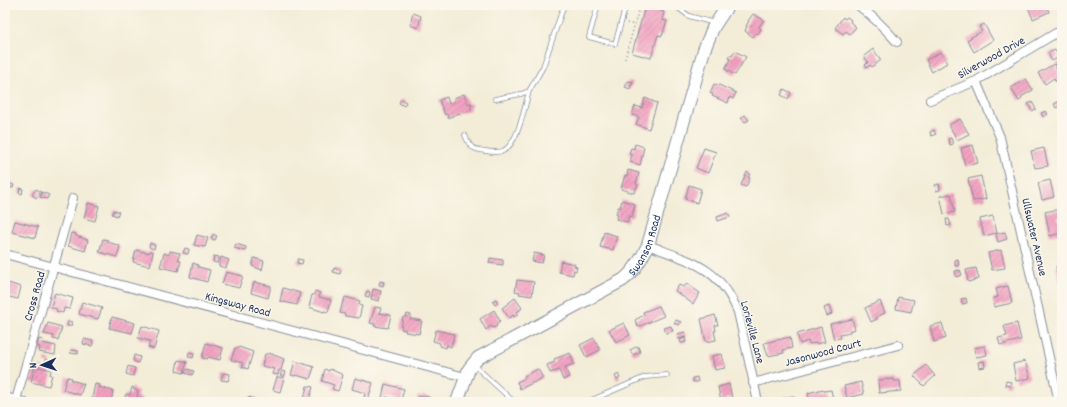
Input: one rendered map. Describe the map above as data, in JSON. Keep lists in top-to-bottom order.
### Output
{
  "streets": {
    "street": [
      "Silverwood Drive",
      "Ullswater Avenue",
      "Swanson Road",
      "Cross Road",
      "Kingsway Road",
      "Lorieville Lane",
      "Jasonwood Court"
    ]
  },
  "crossings": [
    ["Silverwood Drive", "Ullswater Avenue"],
    ["Swanson Road", "Kingsway Road"],
    ["Swanson Road", "Lorieville Lane"],
    ["Cross Road", "Kingsway Road"],
    ["Lorieville Lane", "Jasonwood Court"]
  ],
  "north": "left"
}
